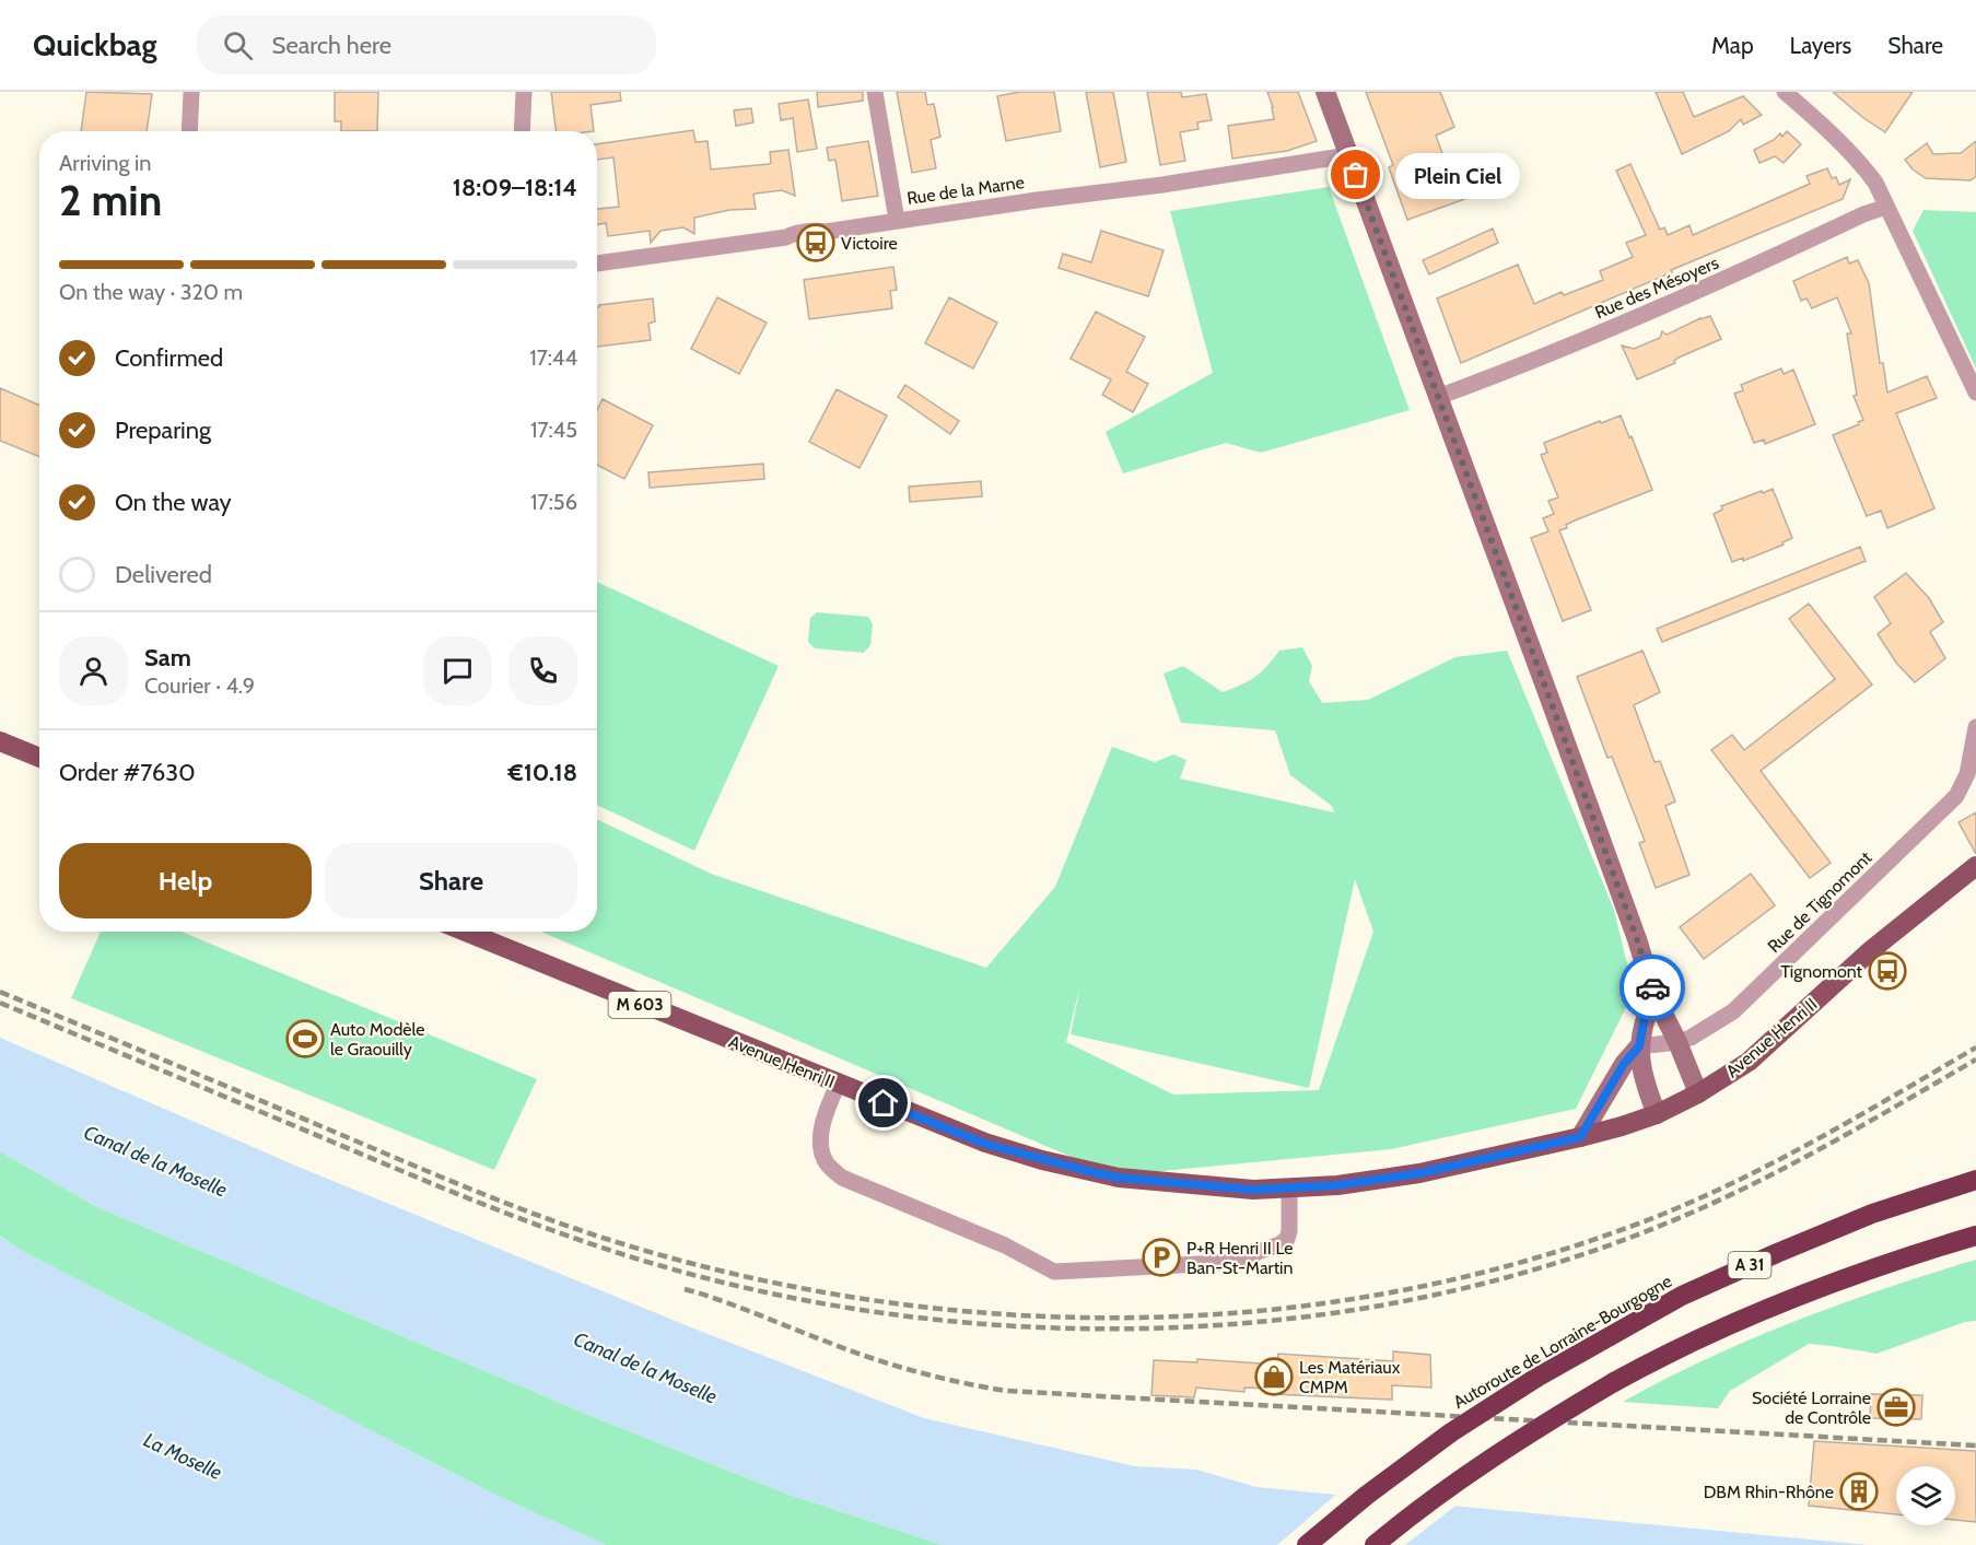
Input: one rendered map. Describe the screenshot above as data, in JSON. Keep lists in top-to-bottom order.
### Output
{
  "streets": {
    "highway": ["A 31", "Autoroute de Lorraine-Bourgogne"],
    "main road": ["M 603", "Avenue Henri II"],
    "street": ["Rue de la Marne", "Rue des Mésoyers", "Rue de Tignomont"]
  },
  "water": ["Canal de la Moselle", "La Moselle"],
  "places": {
    "other": ["Plein Ciel"],
    "bus stop": ["Victoire", "Tignomont"],
    "sports": ["Auto Modèle le Graouilly"],
    "parking": ["P+R Henri II Le Ban-St-Martin"],
    "shop": ["Les Matériaux CMPM"],
    "office": ["Société Lorraine de Contrôle"],
    "building": ["DBM Rhin-Rhône"]
  },
  "page": {
    "header": "Quickbag",
    "search": "Search here",
    "nav": ["Map", "Layers", "Share"],
    "heading": ["2 min", "Arriving in", "18:09–18:14"],
    "panel": [
      "Sam",
      "Courier · 4.9",
      "Order #7630",
      "€10.18"
    ],
    "bubble": "Plein Ciel",
    "bar": "On the way · 320 m",
    "list": [
      ["Confirmed", "17:44"],
      ["Preparing", "17:45"],
      ["On the way", "17:56"],
      "Delivered"
    ],
    "buttons": ["Help", "Share"]
  }
}
